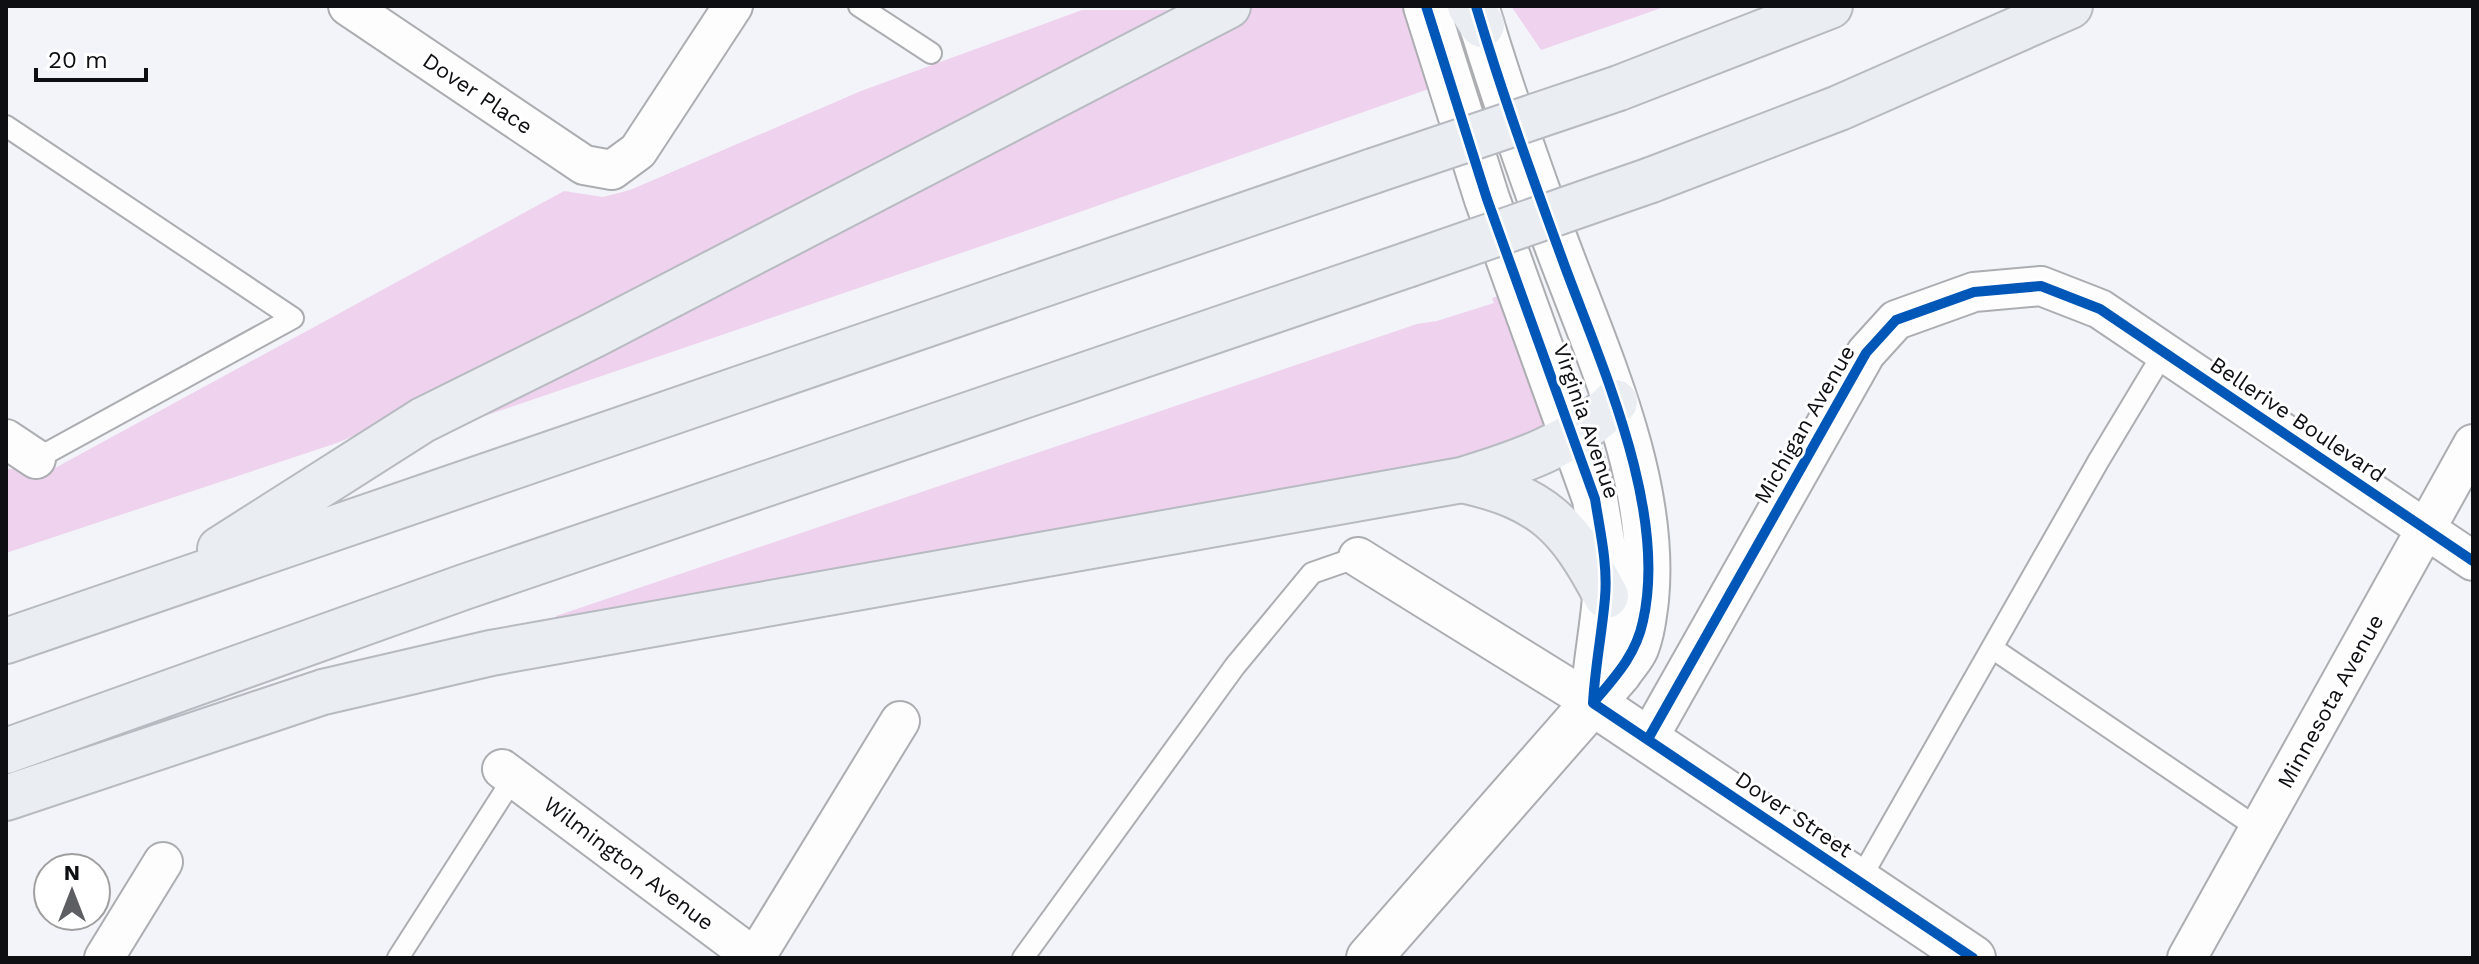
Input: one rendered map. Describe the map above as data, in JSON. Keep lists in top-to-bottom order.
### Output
{
  "streets": {
    "main road": ["Virginia Avenue", "Dover Street"],
    "street": [
      "Dover Place",
      "Bellerive Boulevard",
      "Michigan Avenue",
      "Minnesota Avenue",
      "Wilmington Avenue"
    ]
  },
  "crossings": [
    ["Bellerive Boulevard", "Michigan Avenue"],
    ["Bellerive Boulevard", "Minnesota Avenue"],
    ["Virginia Avenue", "Dover Street"],
    ["Michigan Avenue", "Dover Street"]
  ],
  "scale_bar": "20 m",
  "north": "top"
}
